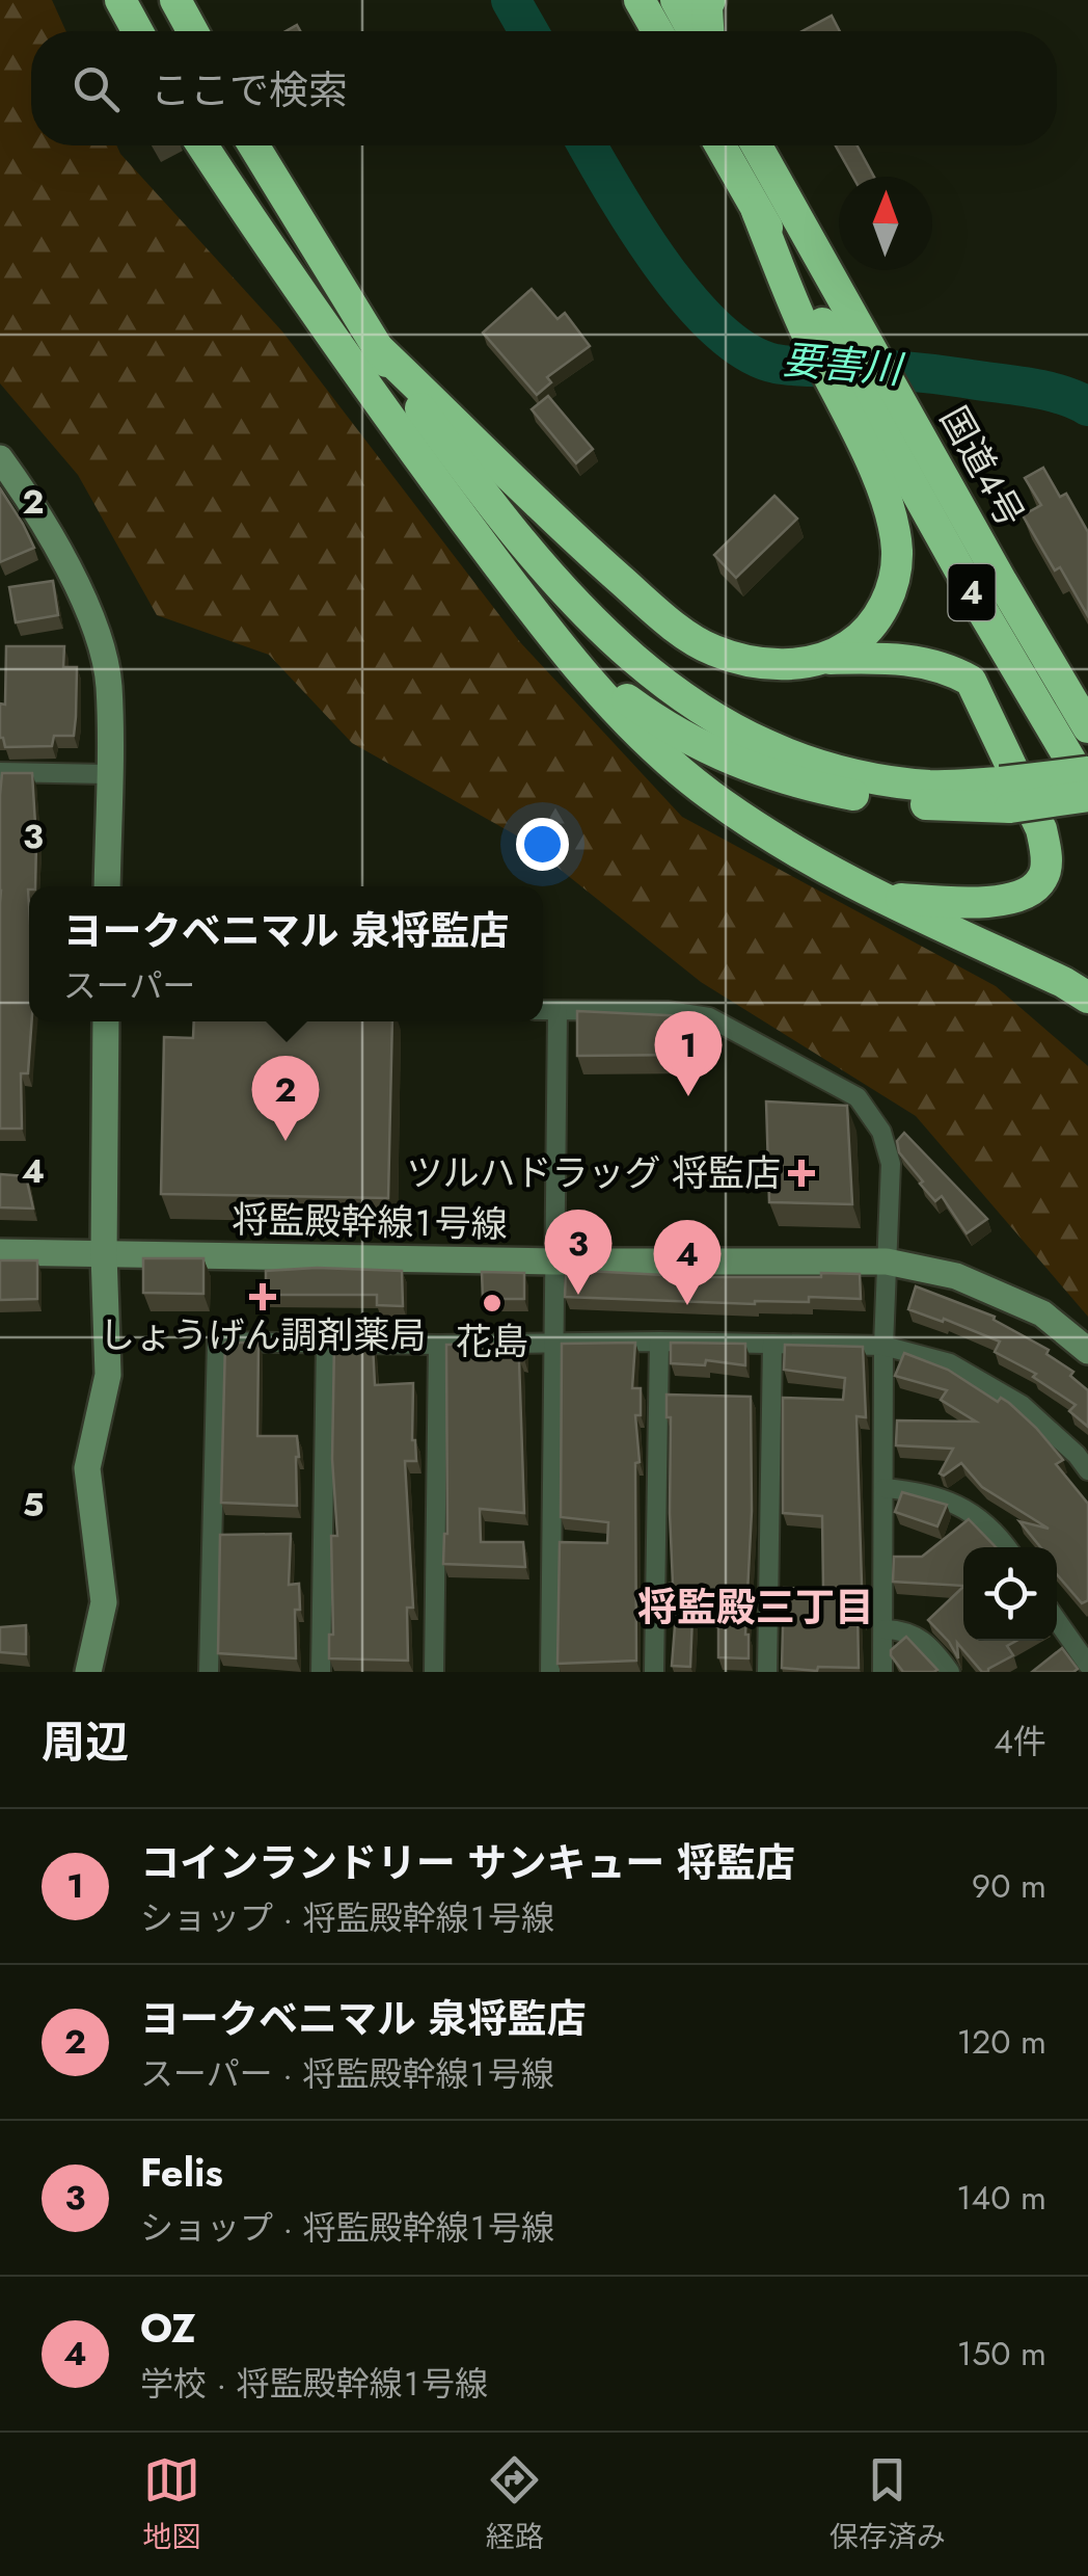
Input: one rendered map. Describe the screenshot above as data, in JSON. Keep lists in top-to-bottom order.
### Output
{
  "streets": {
    "highway": ["国道4号", "4"],
    "street": ["将監殿幹線１号線"]
  },
  "districts": ["将監殿三丁目"],
  "water": ["要害川"],
  "places": {
    "health": ["ツルハドラッグ 将監店", "しょうげん調剤薬局"],
    "other": ["花島"]
  },
  "north": "top",
  "page": {
    "search": "ここで検索",
    "popup": ["ヨークベニマル 泉将監店", "スーパー"],
    "pins": [
      "1",
      "2",
      "3",
      "4"
    ],
    "heading": ["周辺", "4件"],
    "list": [
      {
        "mark": "1",
        "name": "コインランドリー サンキュー 将監店",
        "note": "ショップ · 将監殿幹線１号線",
        "value": "90 m"
      },
      {
        "mark": "2",
        "name": "ヨークベニマル 泉将監店",
        "note": "スーパー · 将監殿幹線１号線",
        "value": "120 m"
      },
      {
        "mark": "3",
        "name": "Felis",
        "note": "ショップ · 将監殿幹線１号線",
        "value": "140 m"
      },
      {
        "mark": "4",
        "name": "OZ",
        "note": "学校 · 将監殿幹線１号線",
        "value": "150 m"
      }
    ],
    "nav": ["地図", "経路", "保存済み"]
  },
  "grid": {
    "rows": [
      "2",
      "3",
      "4",
      "5"
    ]
  }
}
